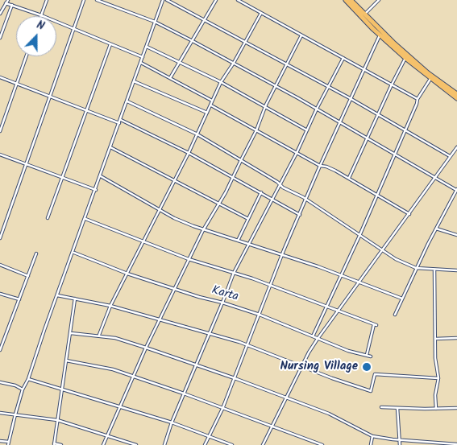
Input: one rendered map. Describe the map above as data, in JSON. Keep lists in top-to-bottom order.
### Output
{
  "streets": {
    "street": ["Karta"]
  },
  "places": ["Nursing Village"],
  "north": "top"
}
